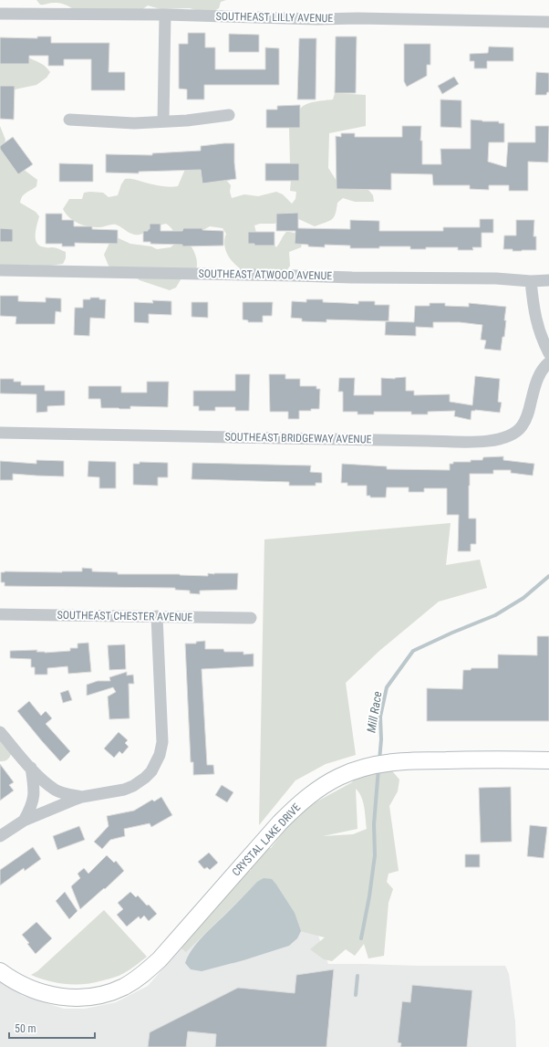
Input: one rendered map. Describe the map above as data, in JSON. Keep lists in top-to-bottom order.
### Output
{
  "streets": {
    "street": [
      "SOUTHEAST LILLY AVENUE",
      "SOUTHEAST ATWOOD AVENUE",
      "SOUTHEAST BRIDGEWAY AVENUE",
      "SOUTHEAST CHESTER AVENUE",
      "CRYSTAL LAKE DRIVE"
    ]
  },
  "water": ["Mill Race"],
  "scale_bar": "50 m"
}
